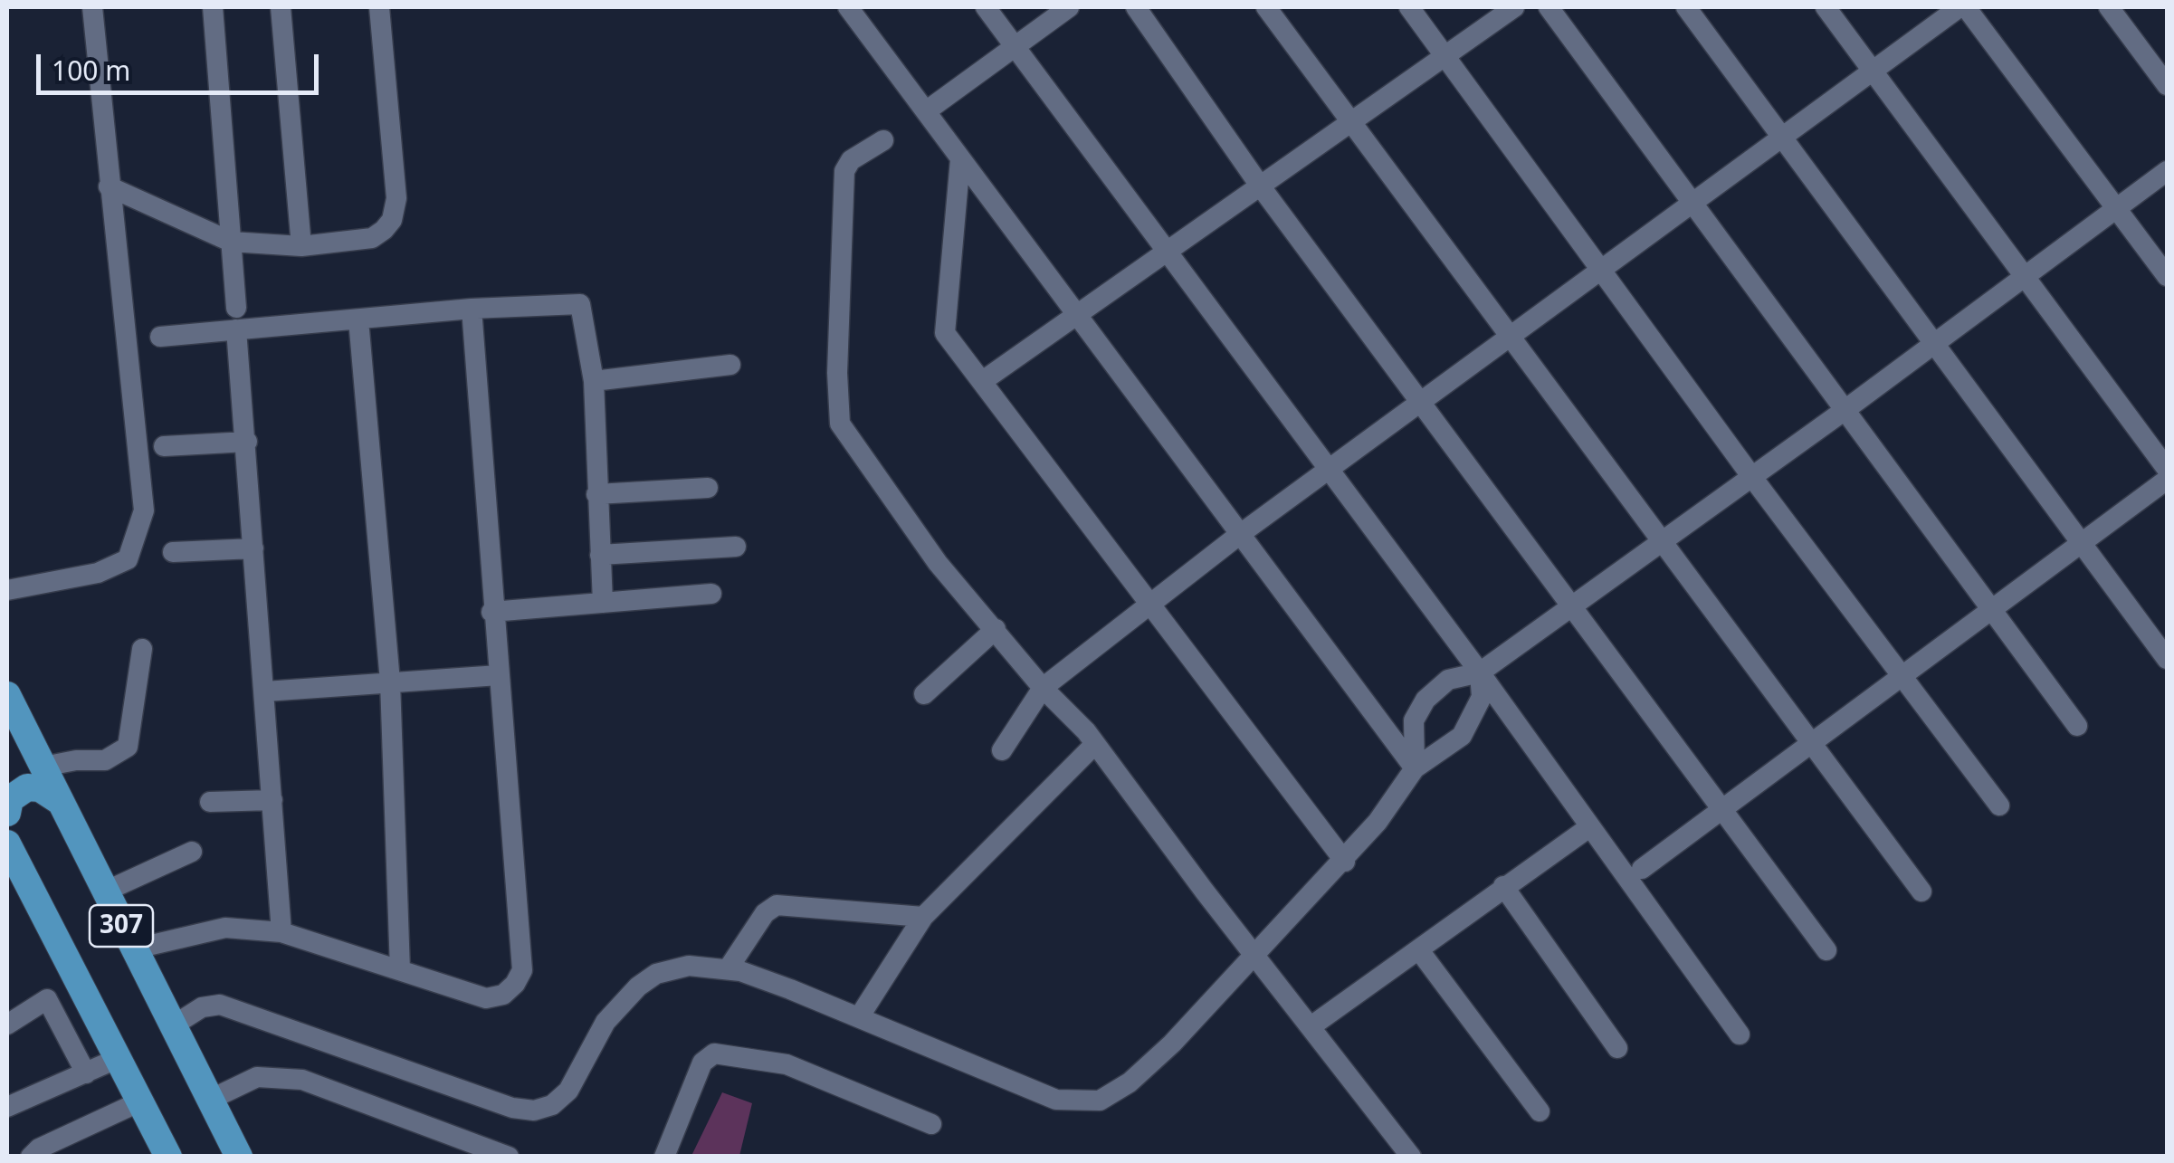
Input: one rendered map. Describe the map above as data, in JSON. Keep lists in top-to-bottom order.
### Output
{
  "streets": {
    "main road": ["307"]
  },
  "scale_bar": "100 m"
}
